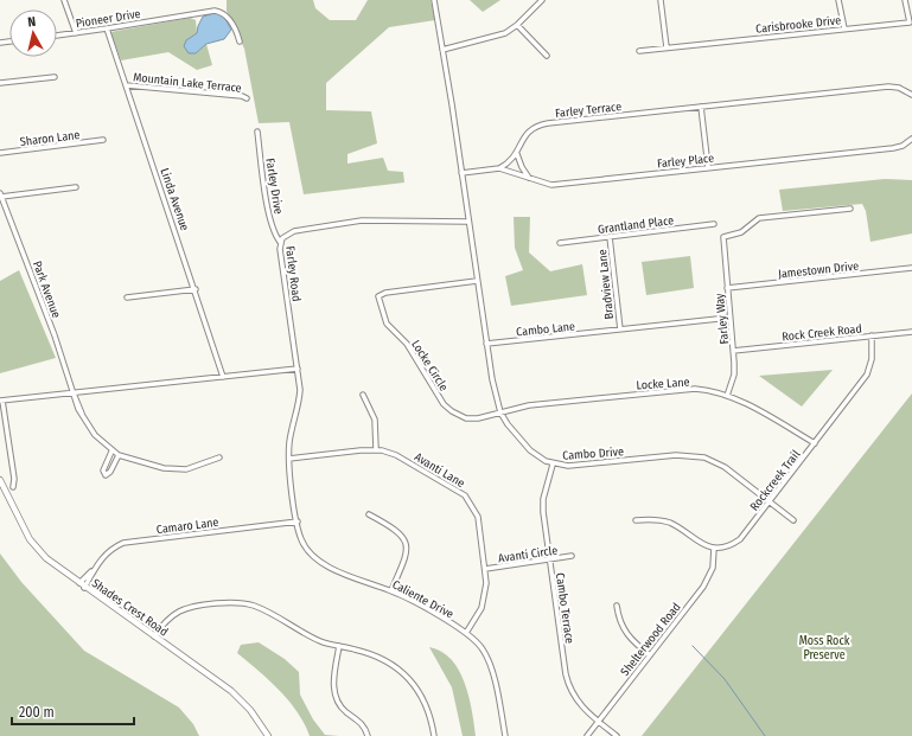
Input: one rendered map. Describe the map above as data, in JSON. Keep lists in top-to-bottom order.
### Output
{
  "streets": {
    "street": [
      "Pioneer Drive",
      "Carisbrooke Drive",
      "Mountain Lake Terrace",
      "Farley Terrace",
      "Sharon Lane",
      "Farley Place",
      "Farley Drive",
      "Linda Avenue",
      "Grantland Place",
      "Jamestown Drive",
      "Farley Road",
      "Bradview Lane",
      "Park Avenue",
      "Farley Way",
      "Cambo Lane",
      "Rock Creek Road",
      "Locke Circle",
      "Locke Lane",
      "Cambo Drive",
      "Avanti Lane",
      "Rockcreek Trail",
      "Camaro Lane",
      "Avanti Circle",
      "Caliente Drive",
      "Shades Crest Road",
      "Cambo Terrace",
      "Shelterwood Road"
    ]
  },
  "crossings": [
    ["Pioneer Drive", "Linda Avenue"],
    ["Mountain Lake Terrace", "Linda Avenue"],
    ["Farley Terrace", "Farley Place"],
    ["Farley Drive", "Farley Road"],
    ["Grantland Place", "Bradview Lane"],
    ["Jamestown Drive", "Farley Way"],
    ["Farley Road", "Caliente Drive"],
    ["Bradview Lane", "Cambo Lane"],
    ["Farley Way", "Cambo Lane"],
    ["Farley Way", "Rock Creek Road"],
    ["Farley Way", "Locke Lane"],
    ["Cambo Lane", "Cambo Drive"],
    ["Rock Creek Road", "Rockcreek Trail"],
    ["Locke Circle", "Locke Lane"],
    ["Locke Circle", "Cambo Drive"],
    ["Locke Lane", "Cambo Drive"],
    ["Locke Lane", "Rockcreek Trail"],
    ["Cambo Drive", "Rockcreek Trail"],
    ["Cambo Drive", "Cambo Terrace"],
    ["Avanti Lane", "Avanti Circle"],
    ["Avanti Lane", "Caliente Drive"],
    ["Rockcreek Trail", "Shelterwood Road"],
    ["Camaro Lane", "Caliente Drive"],
    ["Camaro Lane", "Shades Crest Road"],
    ["Avanti Circle", "Cambo Terrace"],
    ["Cambo Terrace", "Shelterwood Road"]
  ],
  "parks": ["Moss Rock Preserve"],
  "scale_bar": "200 m",
  "north": "top"
}
